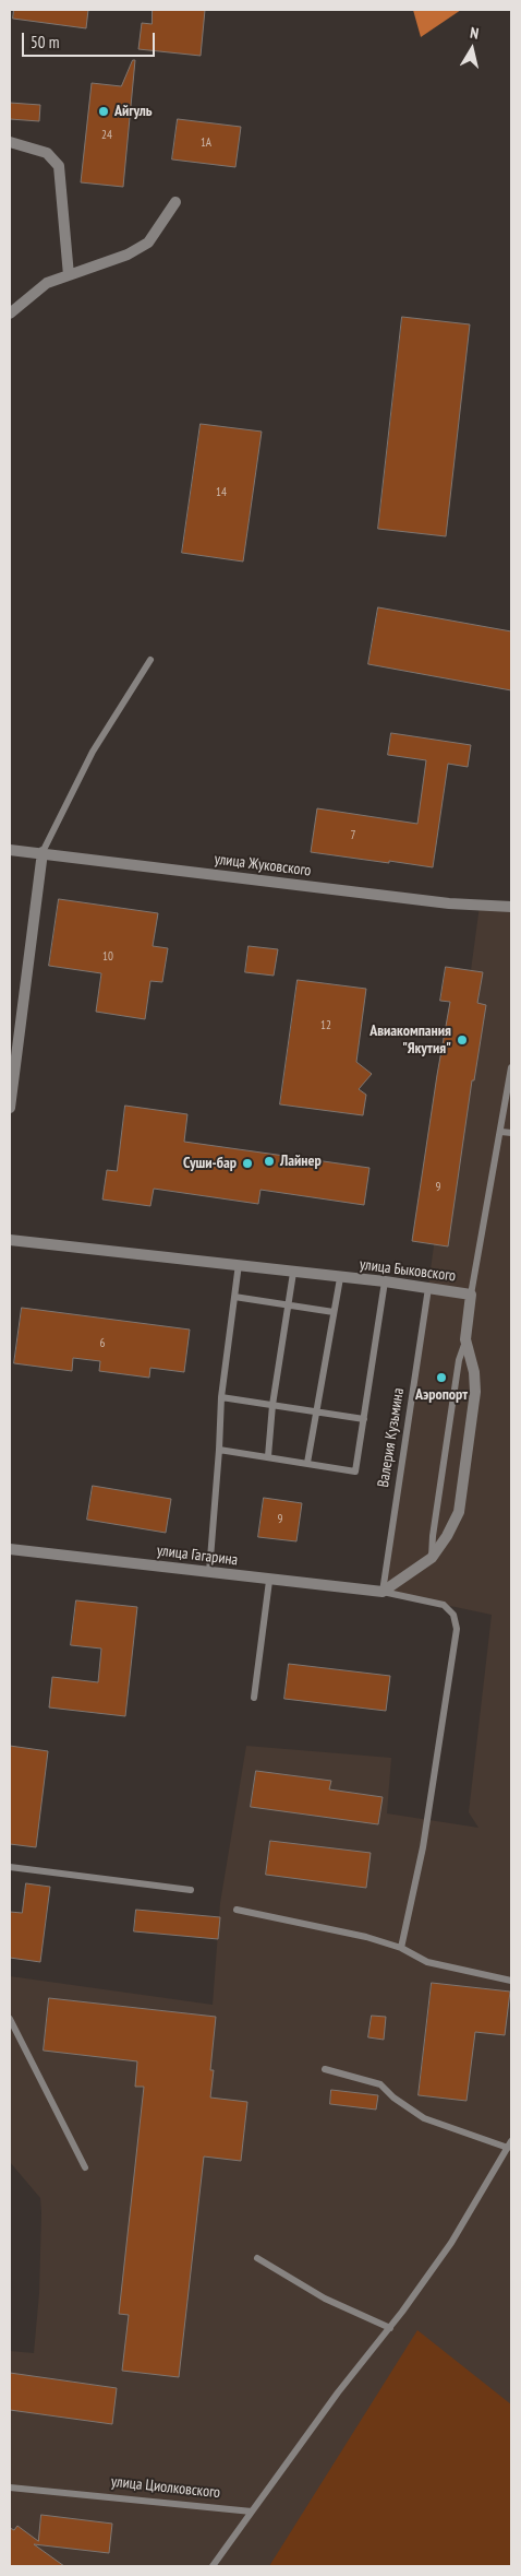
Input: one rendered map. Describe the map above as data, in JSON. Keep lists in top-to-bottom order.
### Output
{
  "streets": {
    "street": ["улица Жуковского", "улица Быковского", "улица Гагарина"],
    "lane": ["Валерия Кузьмина", "улица Циолковского"]
  },
  "crossings": [
    ["улица Быковского", "Валерия Кузьмина"],
    ["улица Быковского", "улица Гагарина"],
    ["Валерия Кузьмина", "улица Гагарина"]
  ],
  "places": [
    "Айгуль",
    "Авиакомпания \"Якутия\"",
    "Лайнер",
    "Суши-бар",
    "Аэропорт"
  ],
  "house_numbers": [
    "24",
    "1А",
    "14",
    "7",
    "10",
    "12",
    "9",
    "6",
    "9"
  ],
  "scale_bar": "50 m",
  "north": "top"
}
